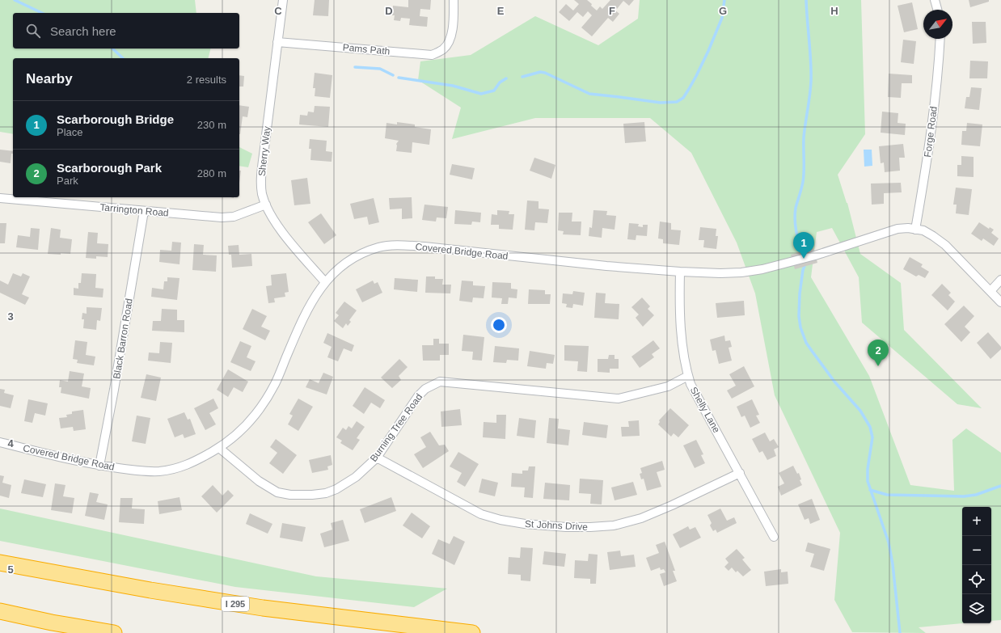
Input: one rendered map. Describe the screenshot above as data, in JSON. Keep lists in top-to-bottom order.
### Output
{
  "streets": {
    "highway": ["I 295"],
    "street": [
      "Pams Path",
      "Forge Road",
      "Sherry Way",
      "Tarrington Road",
      "Covered Bridge Road",
      "Black Barron Road",
      "Shelly Lane",
      "Burning Tree Road",
      "St Johns Drive"
    ]
  },
  "crossings": [
    ["Pams Path", "Sherry Way"],
    ["Forge Road", "Covered Bridge Road"],
    ["Sherry Way", "Tarrington Road"],
    ["Sherry Way", "Covered Bridge Road"],
    ["Tarrington Road", "Black Barron Road"],
    ["Covered Bridge Road", "Black Barron Road"],
    ["Covered Bridge Road", "Shelly Lane"],
    ["Covered Bridge Road", "Burning Tree Road"],
    ["Shelly Lane", "Burning Tree Road"],
    ["Shelly Lane", "St Johns Drive"],
    ["Burning Tree Road", "St Johns Drive"]
  ],
  "north": "top right",
  "page": {
    "search": "Search here",
    "heading": ["Nearby", "2 results"],
    "list": [
      {
        "mark": "1",
        "name": "Scarborough Bridge",
        "note": "Place",
        "value": "230 m"
      },
      {
        "mark": "2",
        "name": "Scarborough Park",
        "note": "Park",
        "value": "280 m"
      }
    ],
    "pins": ["1", "2"],
    "map_buttons": ["+", "−"]
  },
  "grid": {
    "columns": [
      "C",
      "D",
      "E",
      "F",
      "G",
      "H"
    ],
    "rows": ["3", "4", "5"]
  }
}
